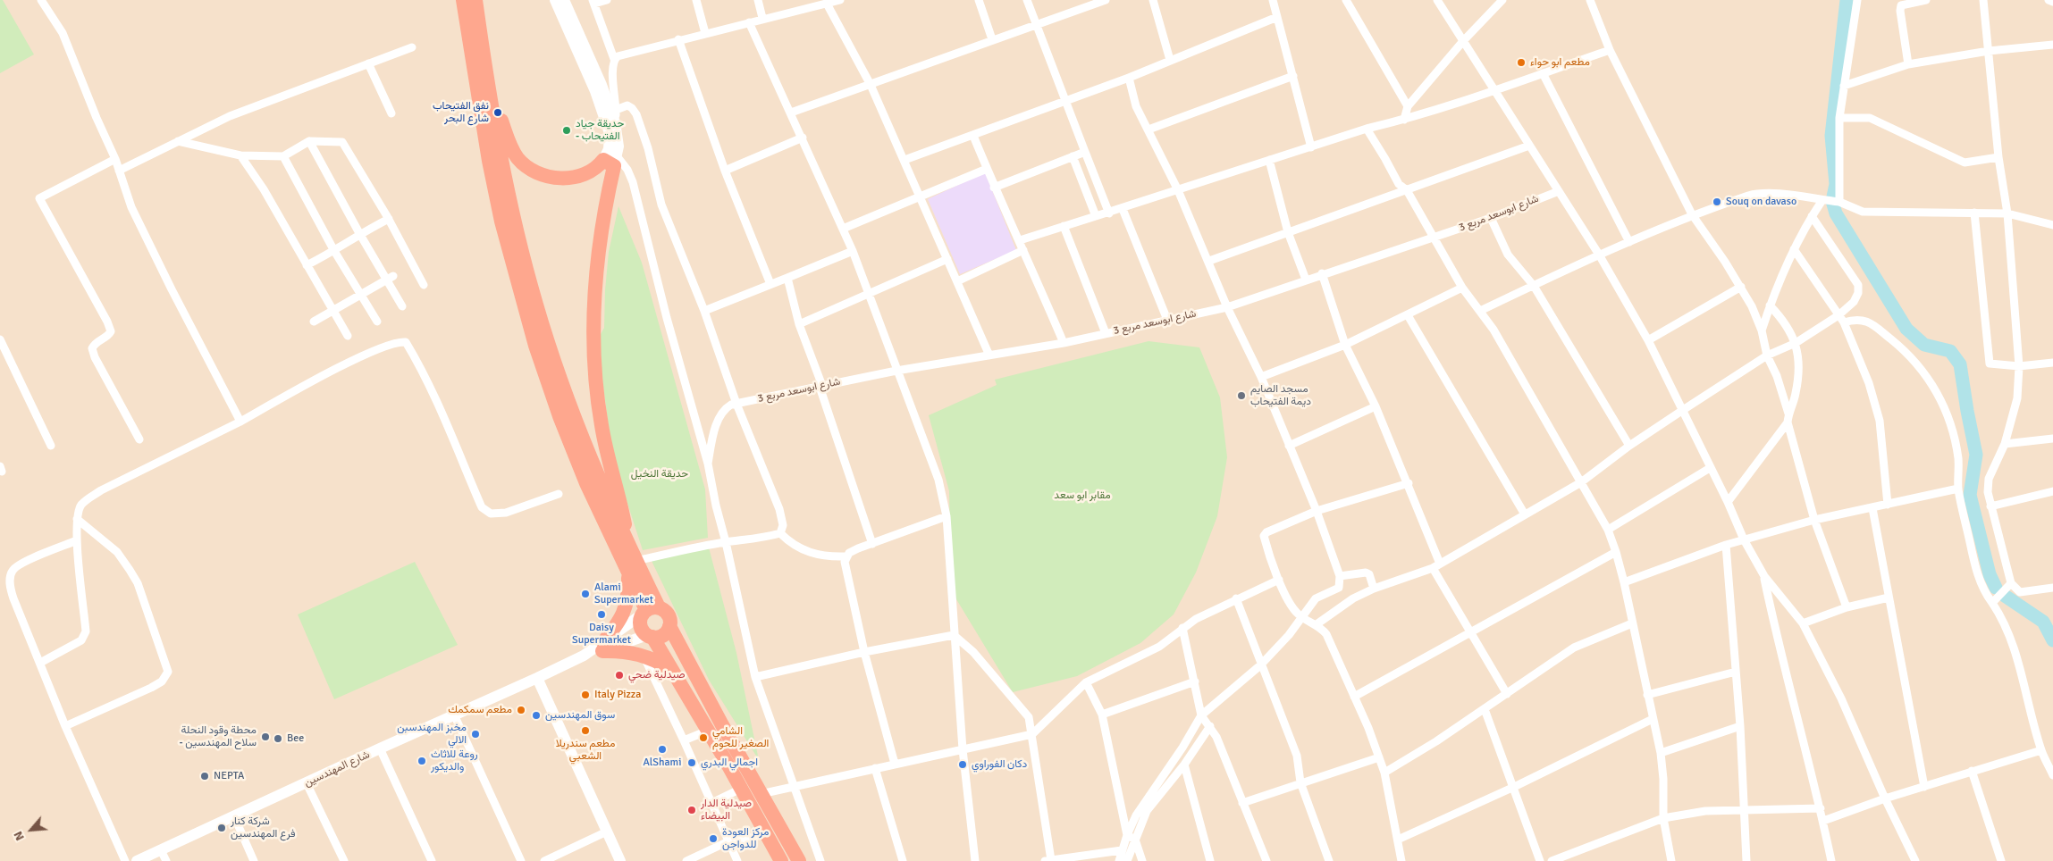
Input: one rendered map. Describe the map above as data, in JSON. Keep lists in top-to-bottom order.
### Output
{
  "streets": {
    "main road": ["شارع المهندسين"],
    "street": ["شارع ابوسعد مربع 3"]
  },
  "parks": ["حديقة النخيل", "مقابر ابو سعد"],
  "places": [
    "مطعم ابو حواء",
    "نفق الفتيحاب شارع البحر",
    "حديقة جياد - الفتيحاب",
    "Souq on davaso",
    "مسجد الصايم ديمة الفتيحاب",
    "Alami Supermarket",
    "Daisy Supermarket",
    "صيدلية ضحي",
    "Italy Pizza",
    "مطعم سمكمك",
    "سوق المهندسين",
    "مطعم سندريلا الشعبي",
    "مخبز المهندسبن الالي",
    "محطة وقود النحلة - سلاح المهندسين",
    "الشامي الصغير للحوم",
    "Bee",
    "AlShami",
    "روعة للاثاث والديكور",
    "اجمالي البدري",
    "دكان الفوراوي",
    "NEPTA",
    "صيدلية الدار البيضاء",
    "شركة كنار فرع المهندسين",
    "مركز العودة للدواجن"
  ],
  "north": "bottom left"
}
